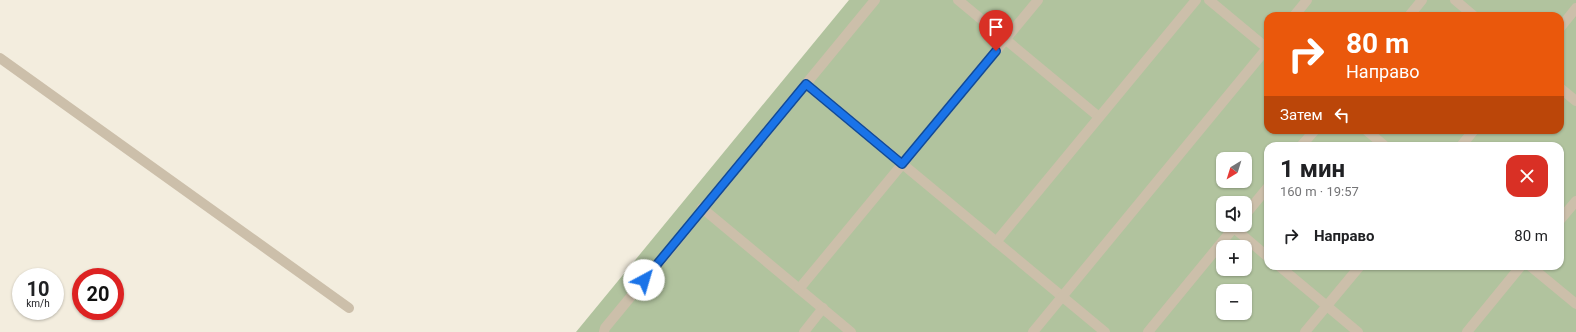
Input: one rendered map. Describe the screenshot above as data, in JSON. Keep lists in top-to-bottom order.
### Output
{
  "north": "bottom left",
  "page": {
    "turn": ["80 m", "Направо"],
    "then": "Затем",
    "heading": ["1 мин", "160 m · 19:57"],
    "map_buttons": ["+", "−"],
    "list": [
      {
        "name": "Направо",
        "value": "80 m"
      }
    ],
    "speed": "10 km/h",
    "limit": "20"
  }
}
